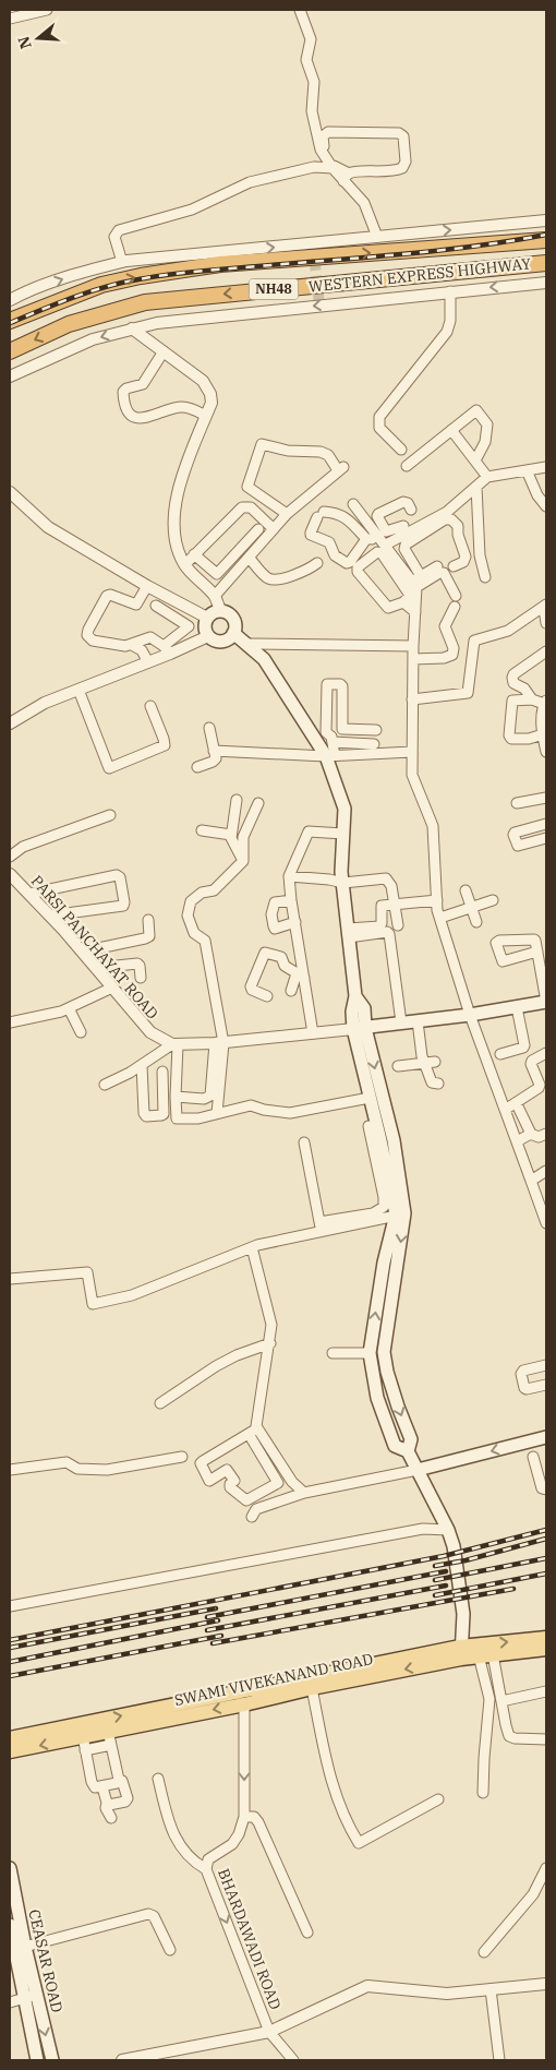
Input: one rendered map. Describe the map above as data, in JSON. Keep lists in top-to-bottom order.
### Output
{
  "streets": {
    "highway": ["WESTERN EXPRESS HIGHWAY", "NH48"],
    "main road": ["SWAMI VIVEKANAND ROAD", "CEASAR ROAD"],
    "street": ["PARSI PANCHAYAT ROAD", "BHARDAWADI ROAD"]
  },
  "crossings": [
    ["SWAMI VIVEKANAND ROAD", "BHARDAWADI ROAD"]
  ],
  "north": "left"
}
